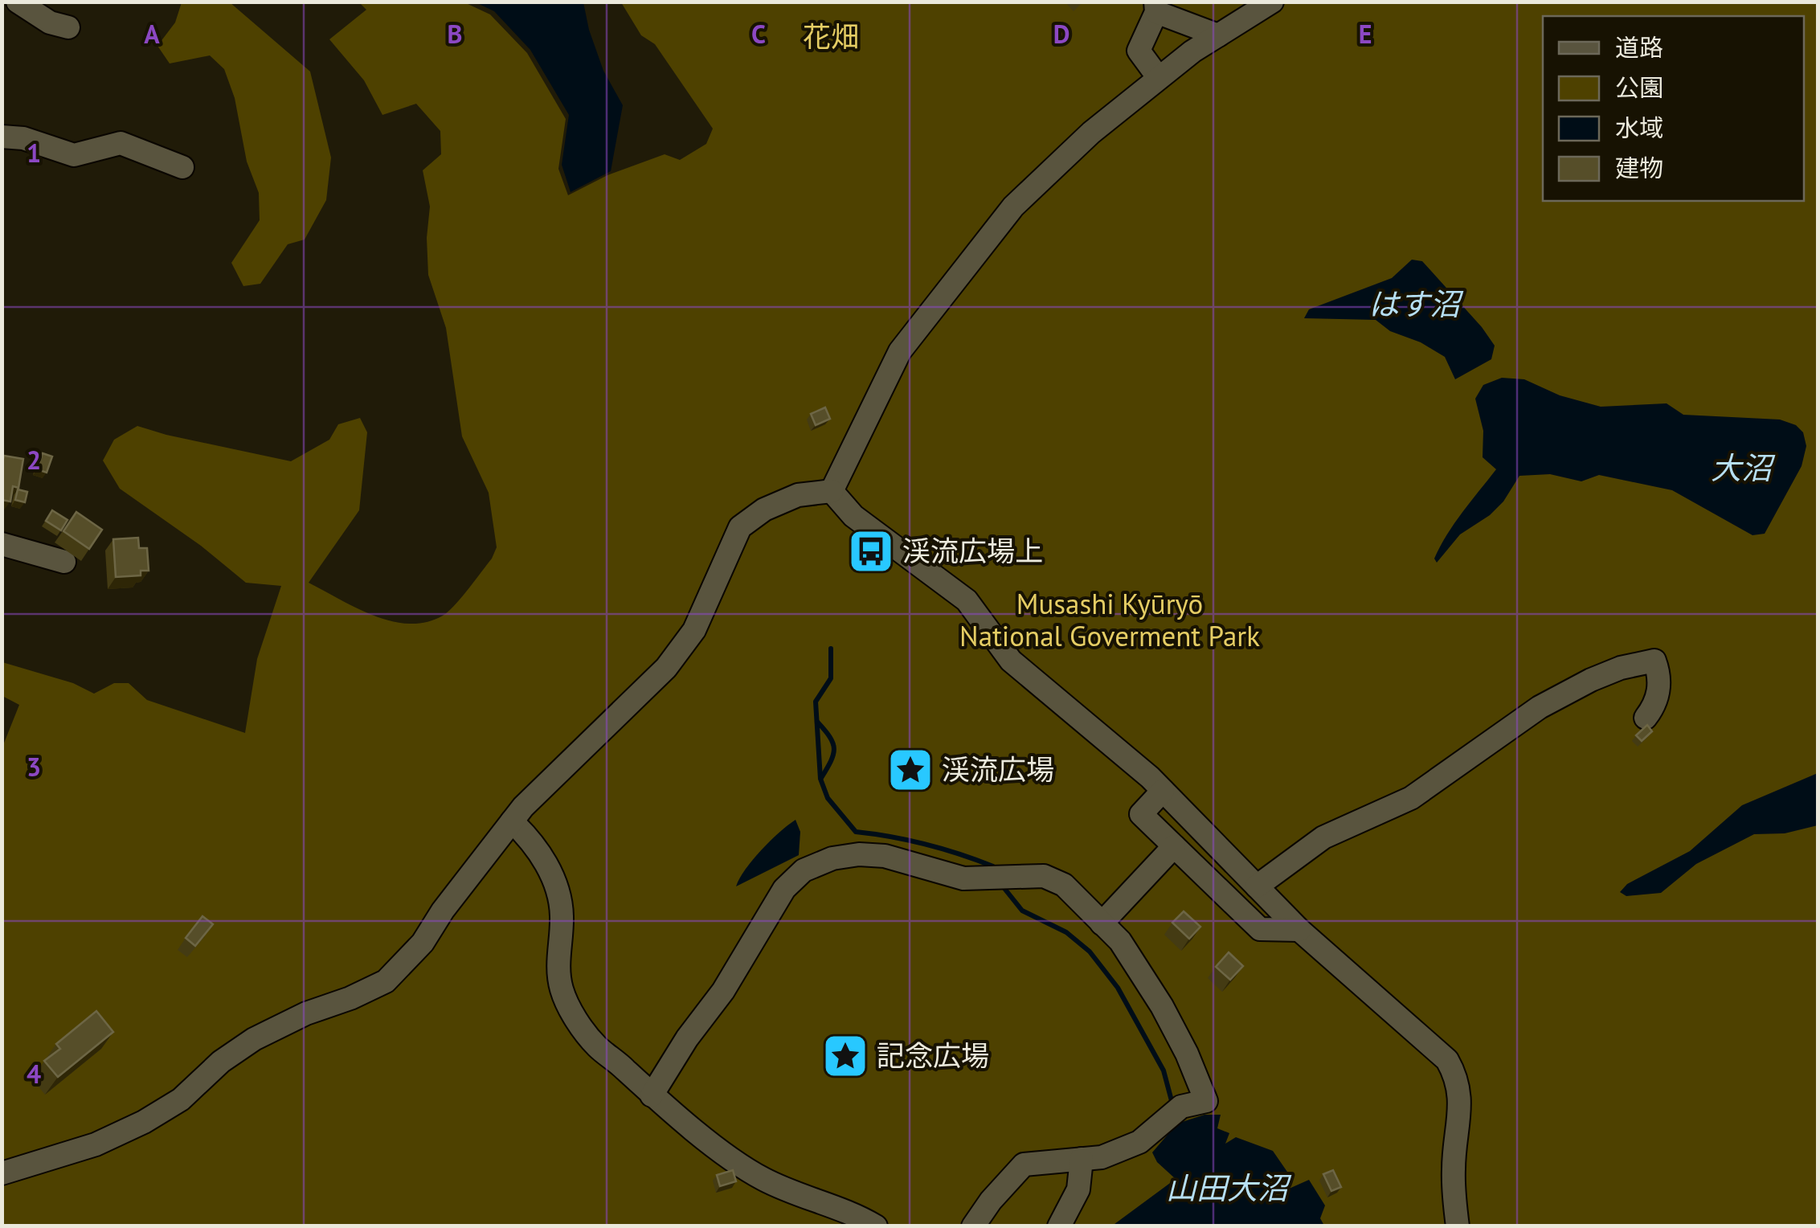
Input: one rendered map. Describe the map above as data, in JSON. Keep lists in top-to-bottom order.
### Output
{
  "water": ["はす沼", "大沼", "山田大沼"],
  "parks": ["花畑", "Musashi Kyūryō National Goverment Park"],
  "places": {
    "bus stop": ["渓流広場上"],
    "place": ["渓流広場", "記念広場"]
  },
  "legend": [
    "道路",
    "公園",
    "水域",
    "建物"
  ],
  "grid": {
    "columns": [
      "A",
      "B",
      "C",
      "D",
      "E"
    ],
    "rows": [
      "1",
      "2",
      "3",
      "4"
    ]
  }
}
